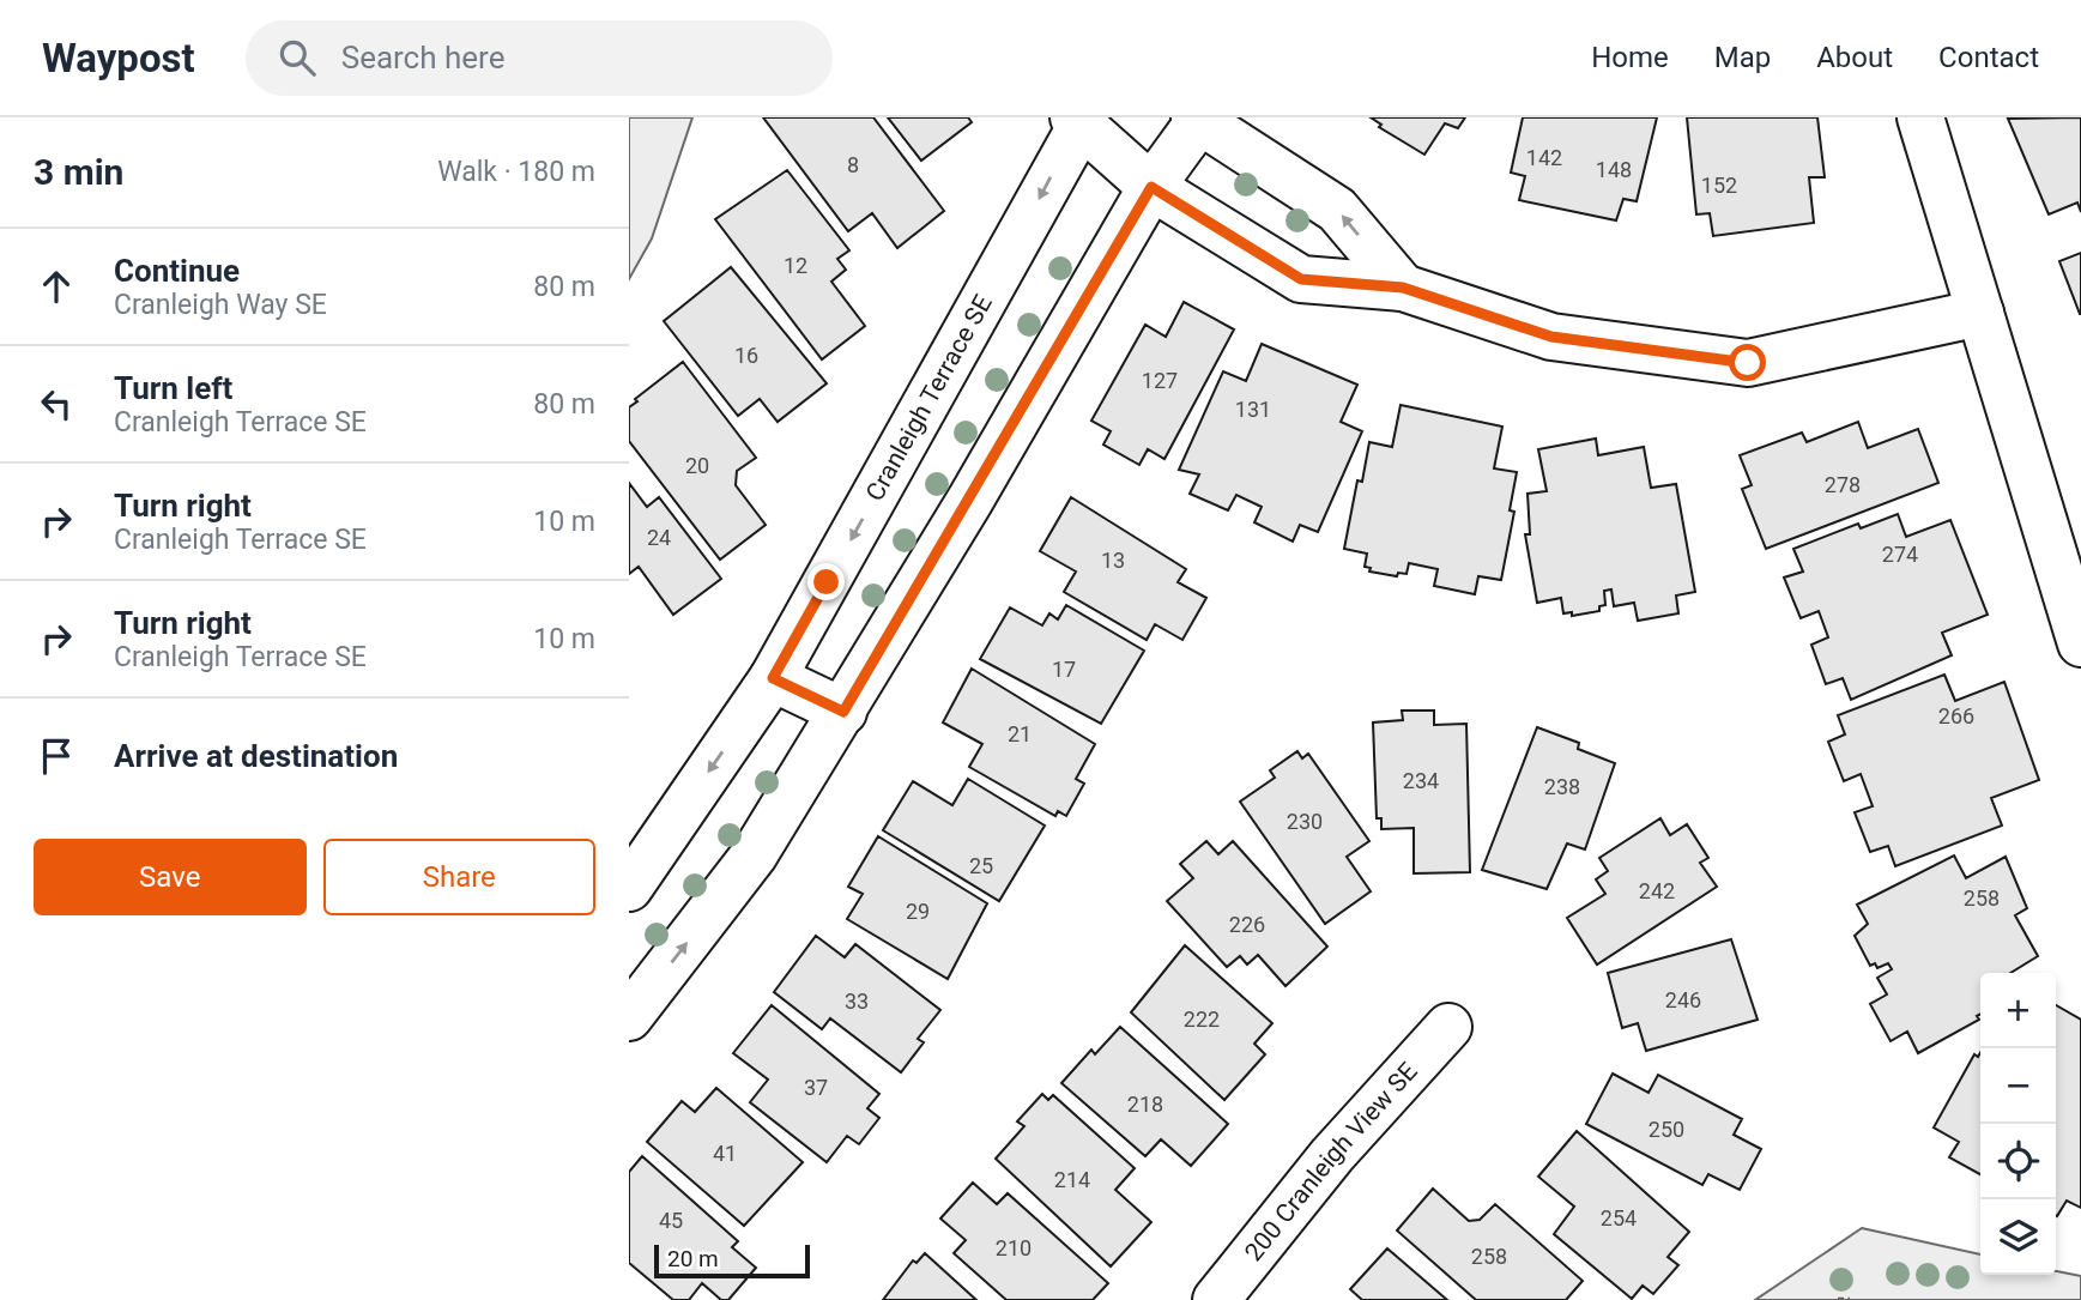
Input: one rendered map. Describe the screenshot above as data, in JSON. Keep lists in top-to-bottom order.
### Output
{
  "streets": {
    "street": ["Cranleigh Terrace SE", "200 Cranleigh View SE"]
  },
  "house_numbers": [
    "142",
    "8",
    "148",
    "152",
    "12",
    "16",
    "127",
    "131",
    "20",
    "278",
    "24",
    "274",
    "13",
    "17",
    "266",
    "21",
    "234",
    "238",
    "230",
    "25",
    "242",
    "258",
    "29",
    "226",
    "246",
    "33",
    "222",
    "37",
    "218",
    "250",
    "41",
    "214",
    "254",
    "45",
    "210",
    "258"
  ],
  "scale_bar": "20 m",
  "page": {
    "header": "Waypost",
    "search": "Search here",
    "nav": [
      "Home",
      "Map",
      "About",
      "Contact"
    ],
    "heading": ["3 min", "Walk · 180 m"],
    "list": [
      ["Continue", "Cranleigh Way SE", "80 m"],
      ["Turn left", "Cranleigh Terrace SE", "80 m"],
      ["Turn right", "Cranleigh Terrace SE", "10 m"],
      ["Turn right", "Cranleigh Terrace SE", "10 m"],
      "Arrive at destination"
    ],
    "buttons": ["Save", "Share"],
    "map_buttons": ["+", "−"],
    "scale": "20 m"
  }
}
